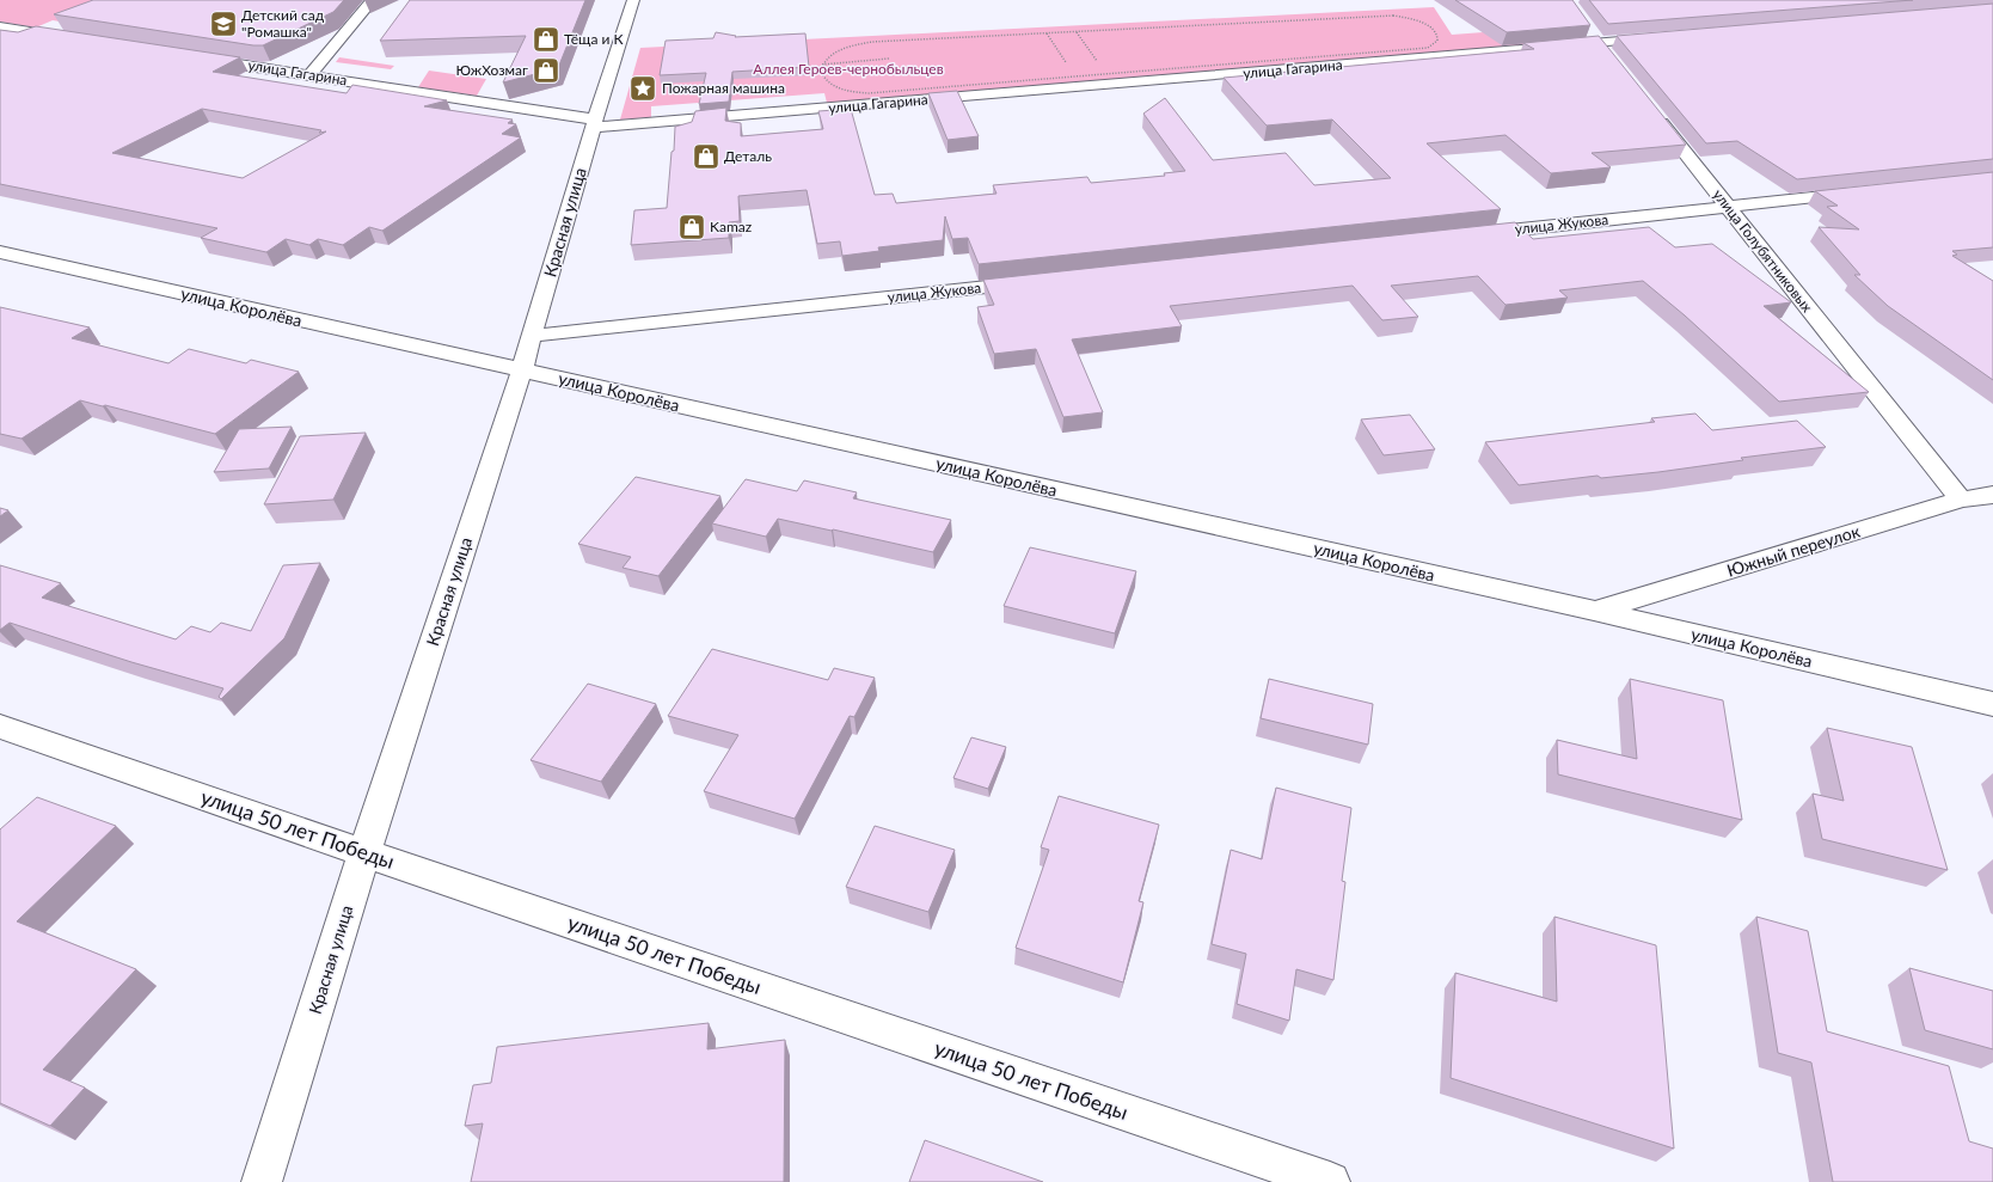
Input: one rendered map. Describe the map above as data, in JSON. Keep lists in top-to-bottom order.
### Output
{
  "streets": {
    "street": [
      "улица Гагарина",
      "Красная улица",
      "улица Жукова",
      "улица Голубятниковых",
      "улица Королёва",
      "Южный переулок",
      "улица 50 лет Победы"
    ]
  },
  "crossings": [
    ["улица Гагарина", "Красная улица"],
    ["Красная улица", "улица Жукова"],
    ["Красная улица", "улица Королёва"],
    ["Красная улица", "улица 50 лет Победы"],
    ["улица Жукова", "улица Голубятниковых"],
    ["улица Голубятниковых", "Южный переулок"],
    ["улица Королёва", "Южный переулок"]
  ],
  "parks": ["Аллея Героев-чернобыльцев"],
  "places": {
    "school or university": ["Детский сад \"Ромашка\""],
    "shop": [
      "Тёща и К",
      "ЮжХозмаг",
      "Деталь",
      "Kamaz"
    ],
    "place": ["Пожарная машина"]
  }
}
